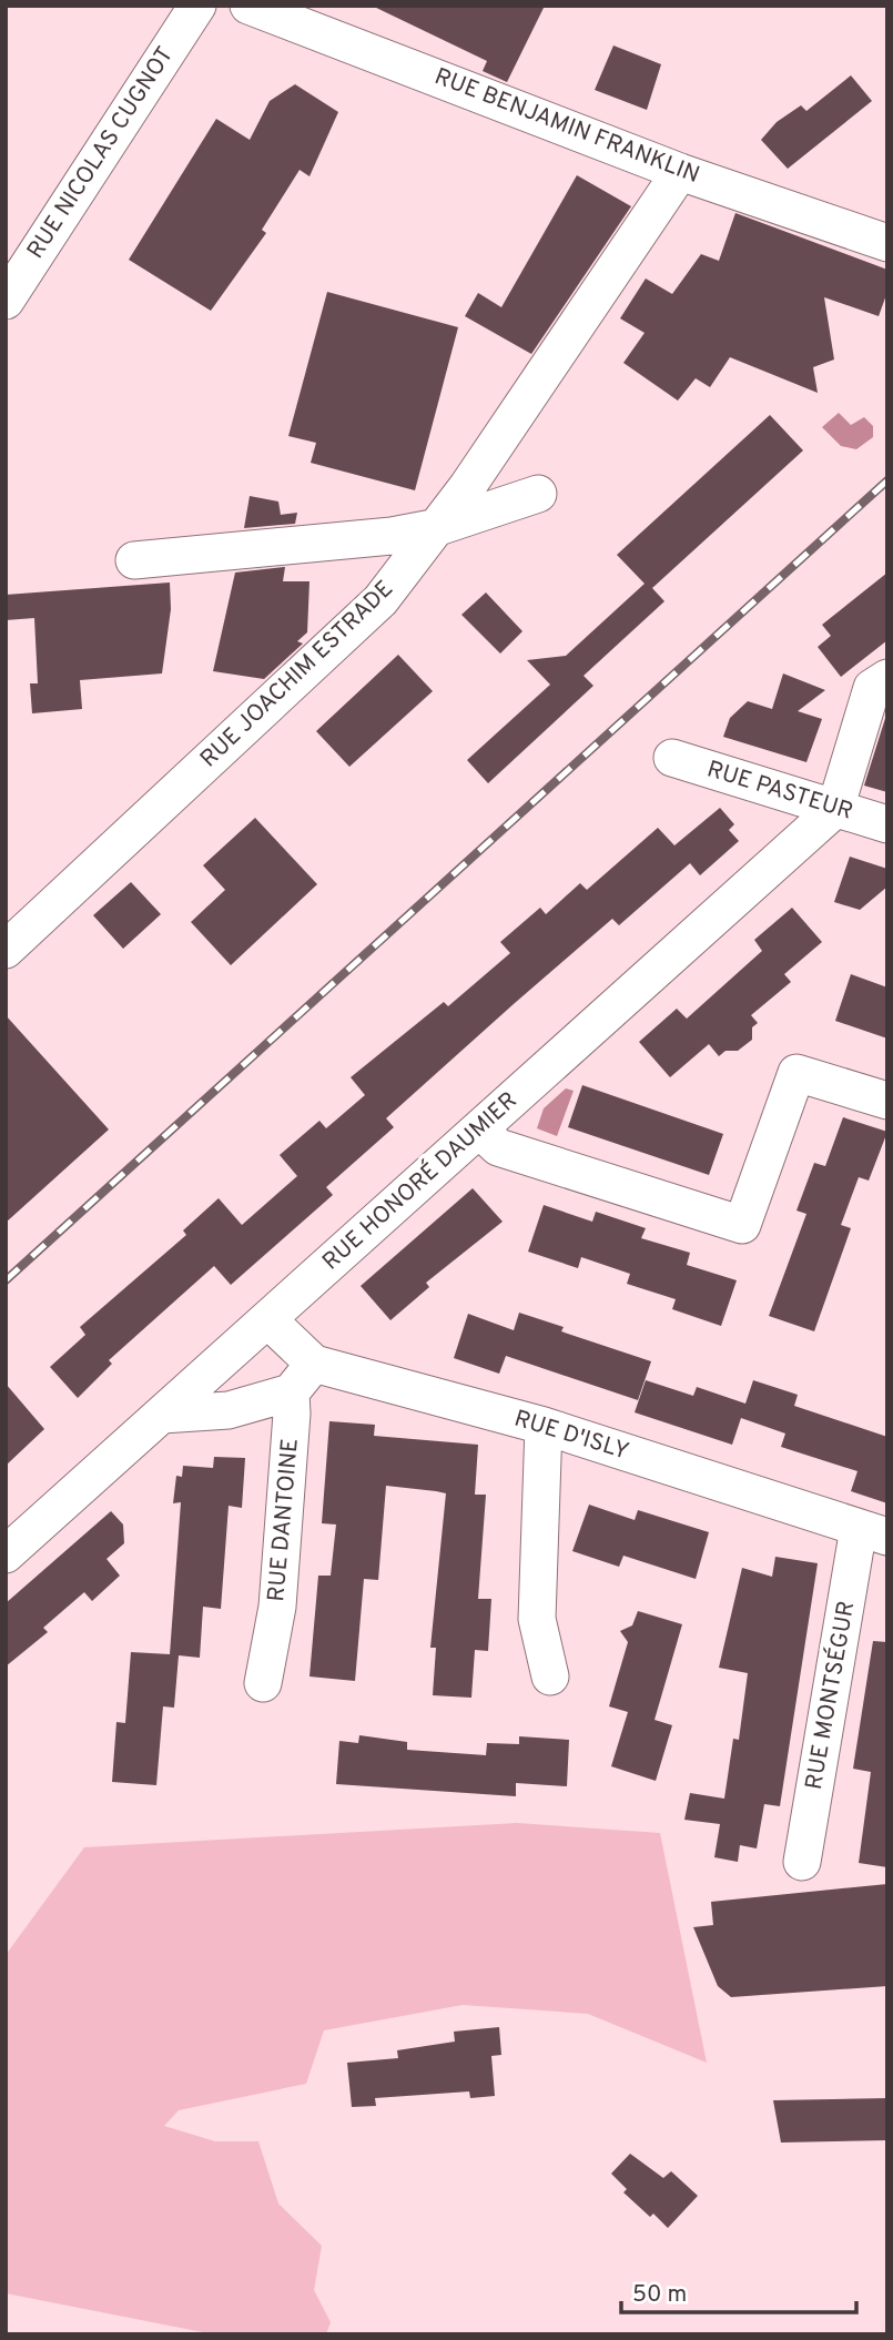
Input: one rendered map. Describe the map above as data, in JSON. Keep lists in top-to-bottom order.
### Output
{
  "streets": {
    "street": [
      "RUE BENJAMIN FRANKLIN",
      "RUE NICOLAS CUGNOT",
      "RUE JOACHIM ESTRADE",
      "RUE PASTEUR",
      "RUE HONORÉ DAUMIER",
      "RUE D'ISLY",
      "RUE DANTOINE",
      "RUE MONTSÉGUR"
    ]
  },
  "crossings": [
    ["RUE BENJAMIN FRANKLIN", "RUE JOACHIM ESTRADE"],
    ["RUE PASTEUR", "RUE HONORÉ DAUMIER"],
    ["RUE HONORÉ DAUMIER", "RUE D'ISLY"],
    ["RUE D'ISLY", "RUE MONTSÉGUR"]
  ],
  "scale_bar": "50 m"
}
